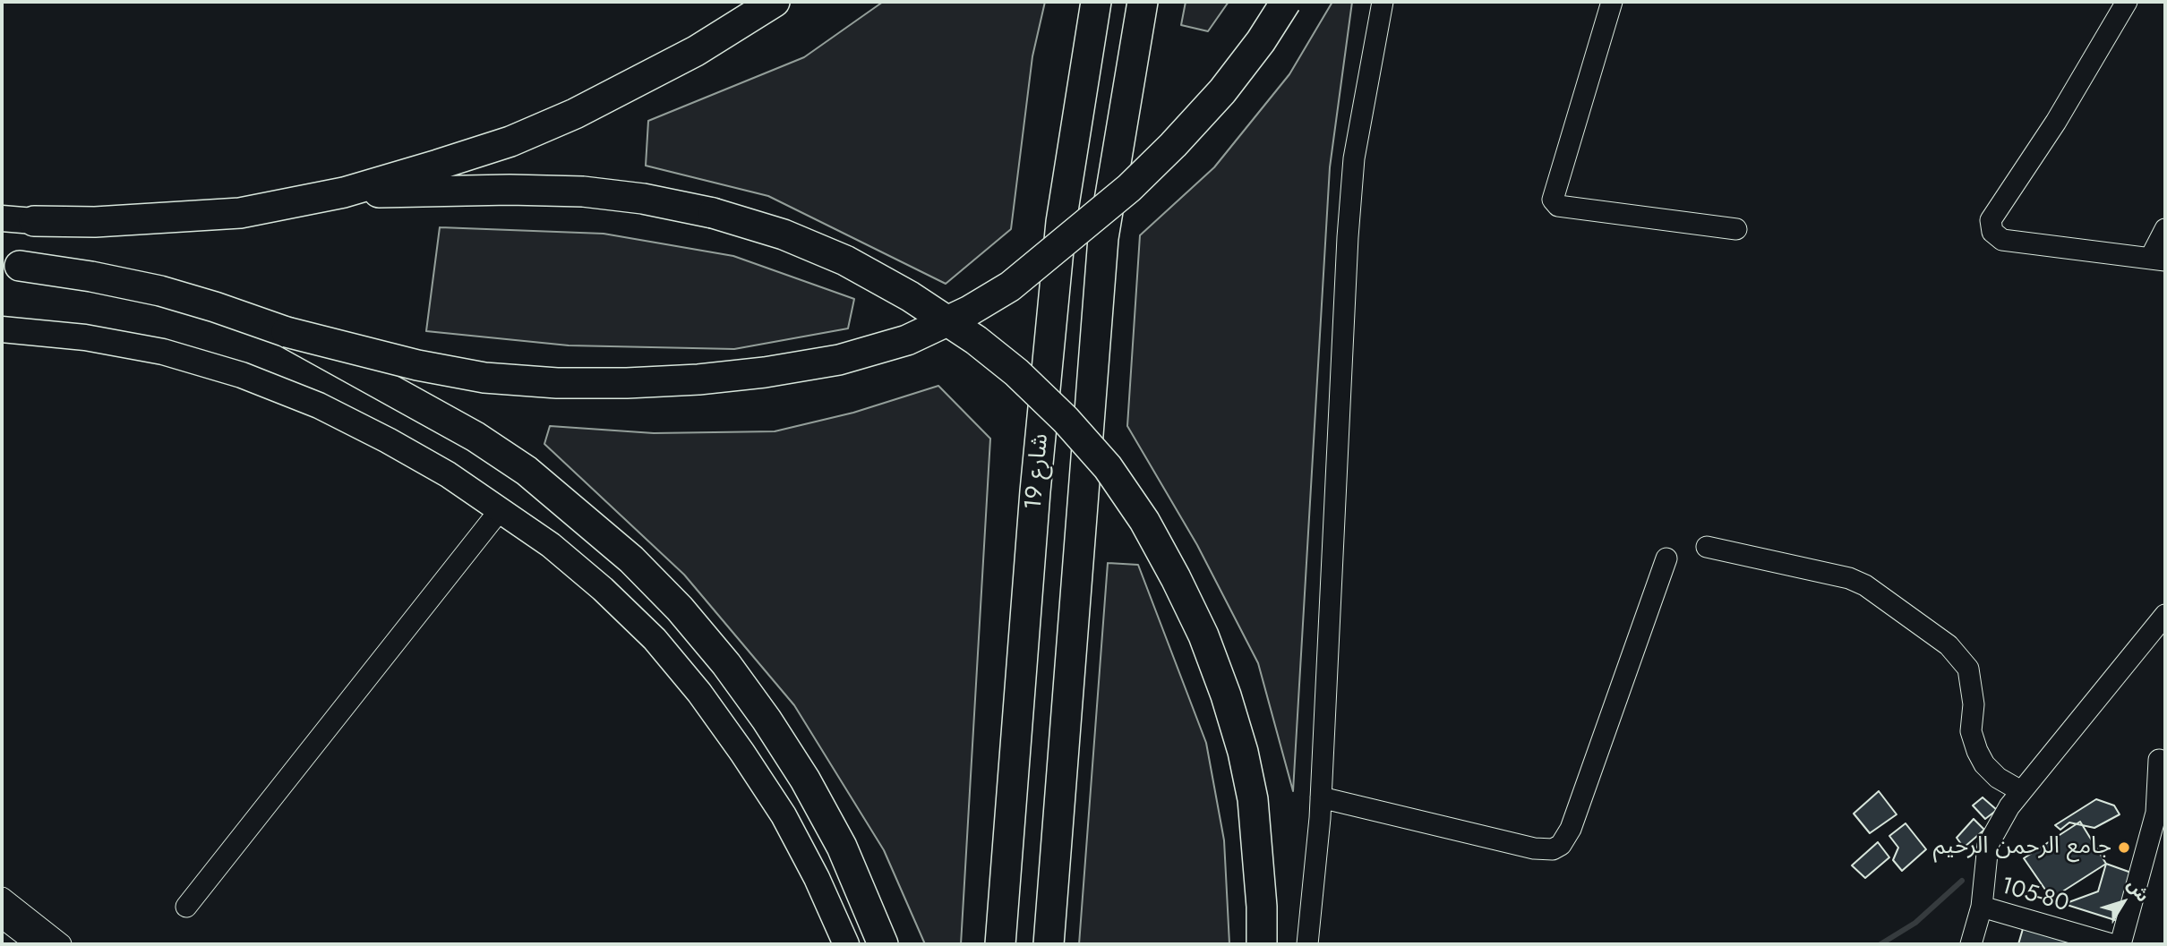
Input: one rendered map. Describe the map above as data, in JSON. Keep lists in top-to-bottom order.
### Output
{
  "streets": {
    "highway": ["شارع 19"],
    "street": ["105-80"]
  },
  "places": ["جامع الرحمن الرحيم"],
  "north": "top right"
}
